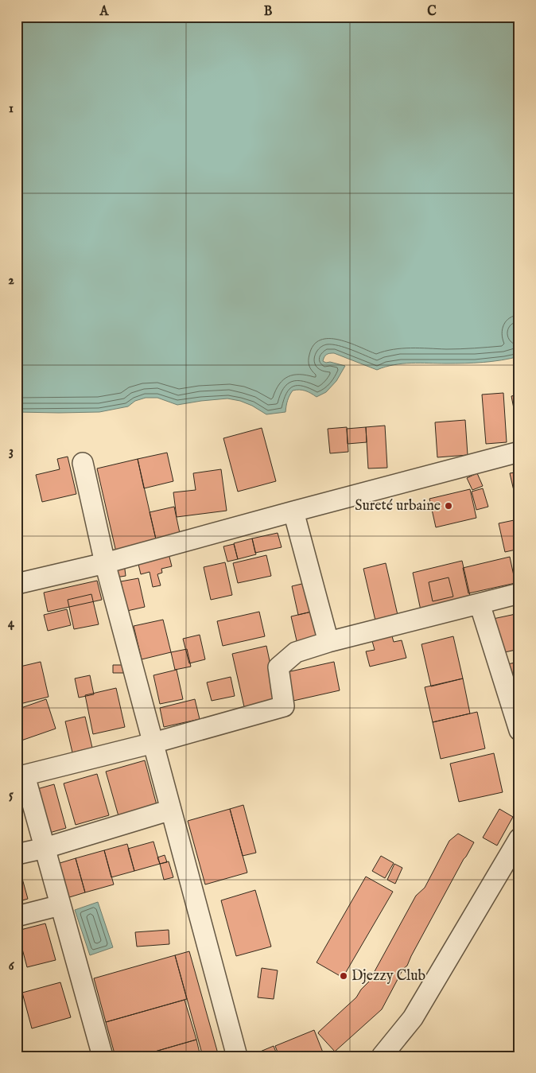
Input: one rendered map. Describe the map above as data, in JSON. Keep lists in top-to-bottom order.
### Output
{
  "places": ["Sureté urbaine", "Djezzy Club"],
  "grid": {
    "columns": ["A", "B", "C"],
    "rows": [
      "1",
      "2",
      "3",
      "4",
      "5",
      "6"
    ]
  }
}
